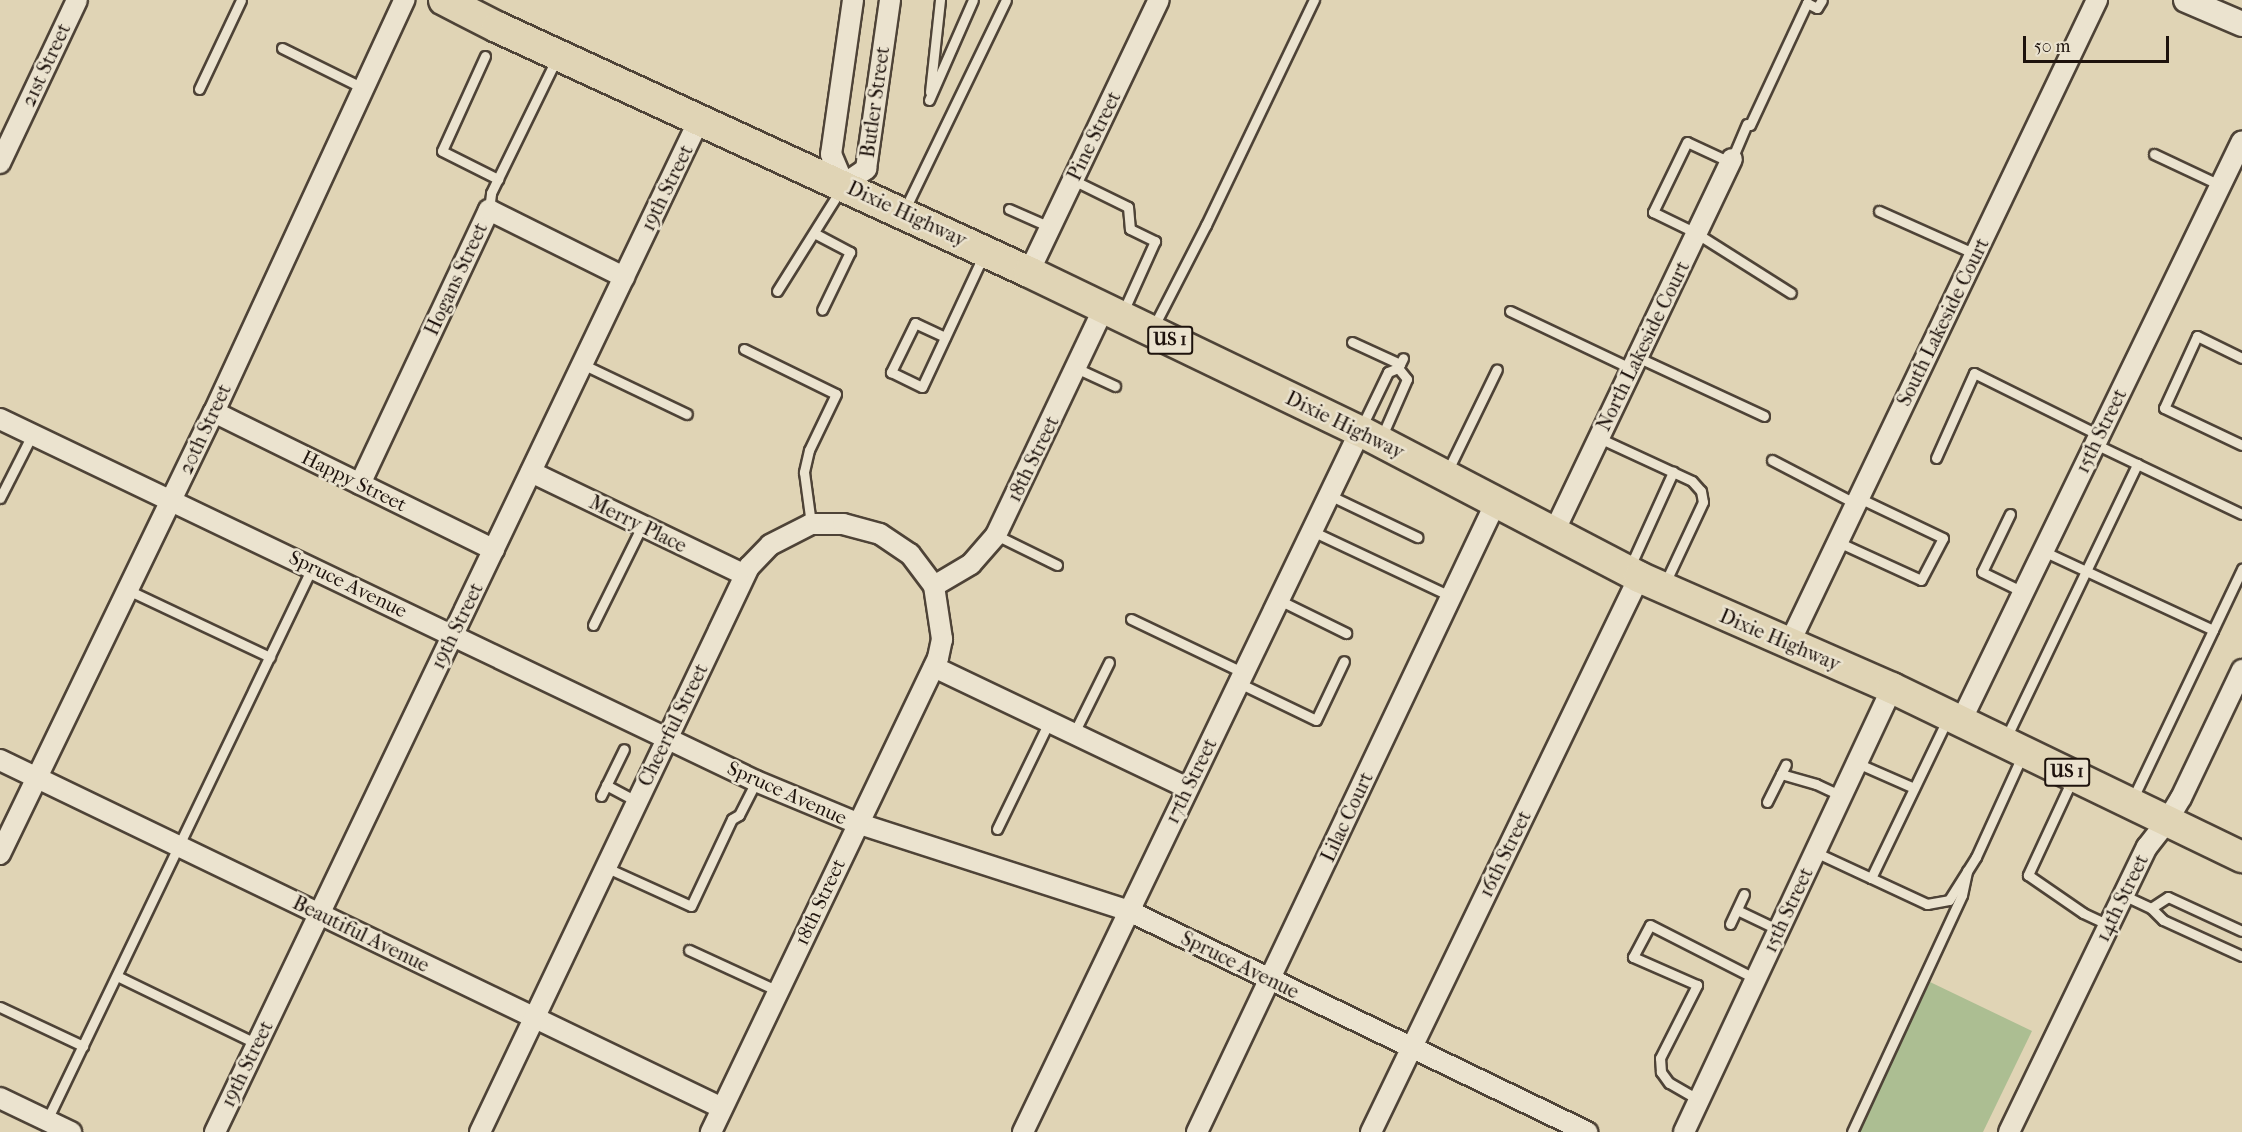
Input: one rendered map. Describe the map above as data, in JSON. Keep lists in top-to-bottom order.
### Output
{
  "streets": {
    "main road": ["Dixie Highway", "US 1"],
    "street": [
      "21st Street",
      "Butler Street",
      "Pine Street",
      "19th Street",
      "Hogans Street",
      "South Lakeside Court",
      "North Lakeside Court",
      "20th Street",
      "15th Street",
      "18th Street",
      "Happy Street",
      "Merry Place",
      "Spruce Avenue",
      "Cheerful Street",
      "17th Street",
      "Lilac Court",
      "16th Street",
      "14th Street",
      "Beautiful Avenue"
    ]
  },
  "crossings": [
    ["Butler Street", "Dixie Highway"],
    ["Pine Street", "Dixie Highway"],
    ["19th Street", "Dixie Highway"],
    ["19th Street", "Hogans Street"],
    ["19th Street", "Happy Street"],
    ["19th Street", "Merry Place"],
    ["19th Street", "Spruce Avenue"],
    ["19th Street", "Beautiful Avenue"],
    ["Dixie Highway", "South Lakeside Court"],
    ["Dixie Highway", "North Lakeside Court"],
    ["Dixie Highway", "15th Street"],
    ["Dixie Highway", "18th Street"],
    ["Dixie Highway", "17th Street"],
    ["Dixie Highway", "Lilac Court"],
    ["Dixie Highway", "16th Street"],
    ["Dixie Highway", "14th Street"],
    ["Hogans Street", "Happy Street"],
    ["20th Street", "Happy Street"],
    ["20th Street", "Spruce Avenue"],
    ["20th Street", "Beautiful Avenue"],
    ["18th Street", "Spruce Avenue"],
    ["18th Street", "Cheerful Street"],
    ["18th Street", "Beautiful Avenue"],
    ["Merry Place", "Cheerful Street"],
    ["Spruce Avenue", "Cheerful Street"],
    ["Spruce Avenue", "17th Street"],
    ["Spruce Avenue", "Lilac Court"],
    ["Spruce Avenue", "16th Street"],
    ["Cheerful Street", "Beautiful Avenue"]
  ],
  "scale_bar": "50 m"
}
